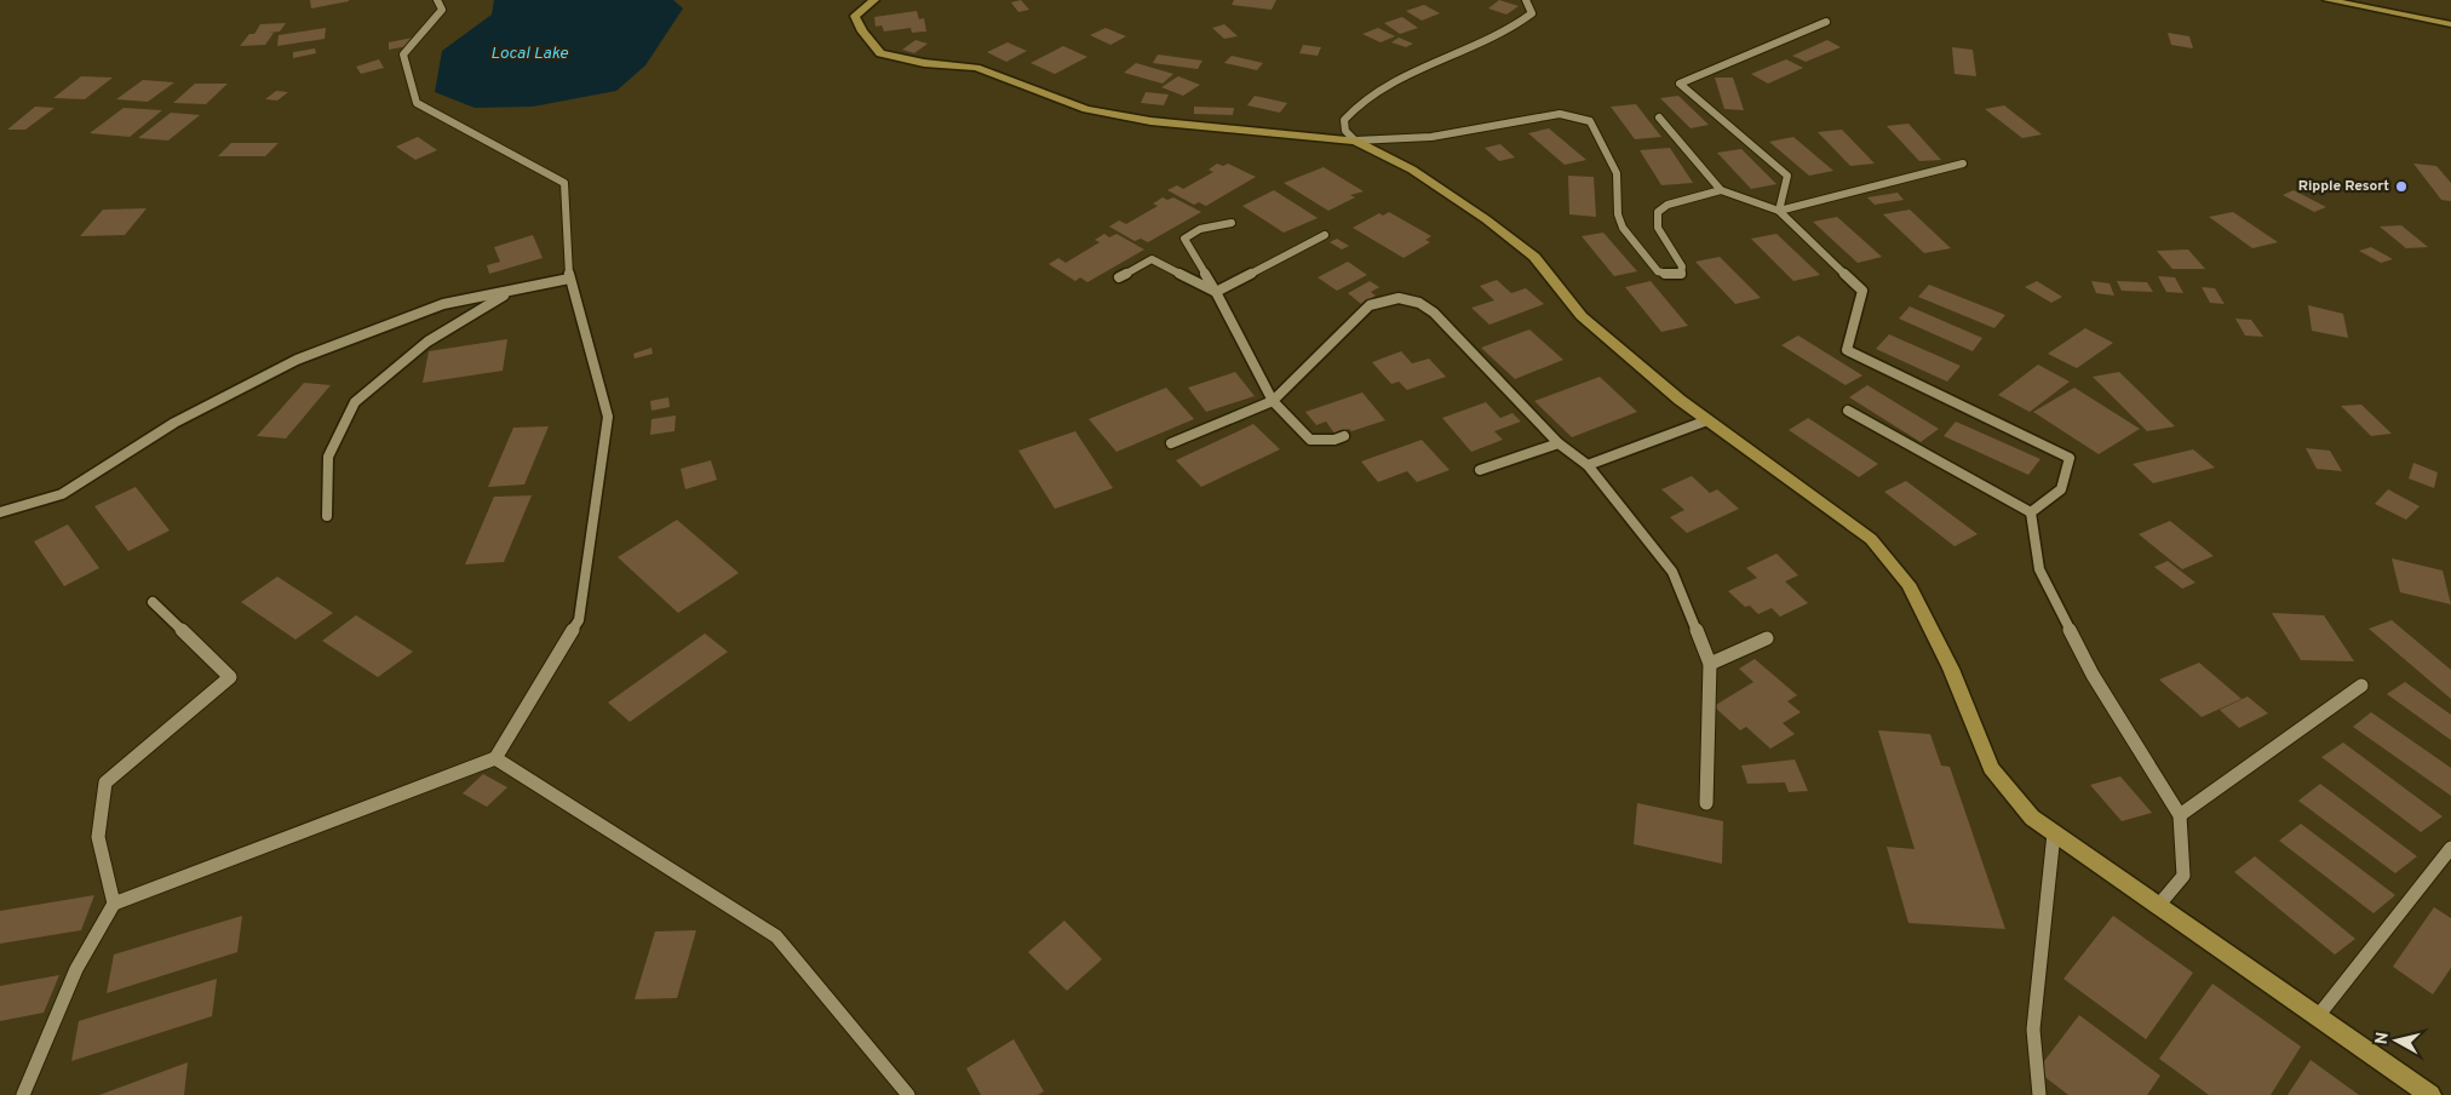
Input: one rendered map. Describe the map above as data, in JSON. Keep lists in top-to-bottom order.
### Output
{
  "water": ["Local Lake"],
  "places": ["Ripple Resort"],
  "north": "left"
}
